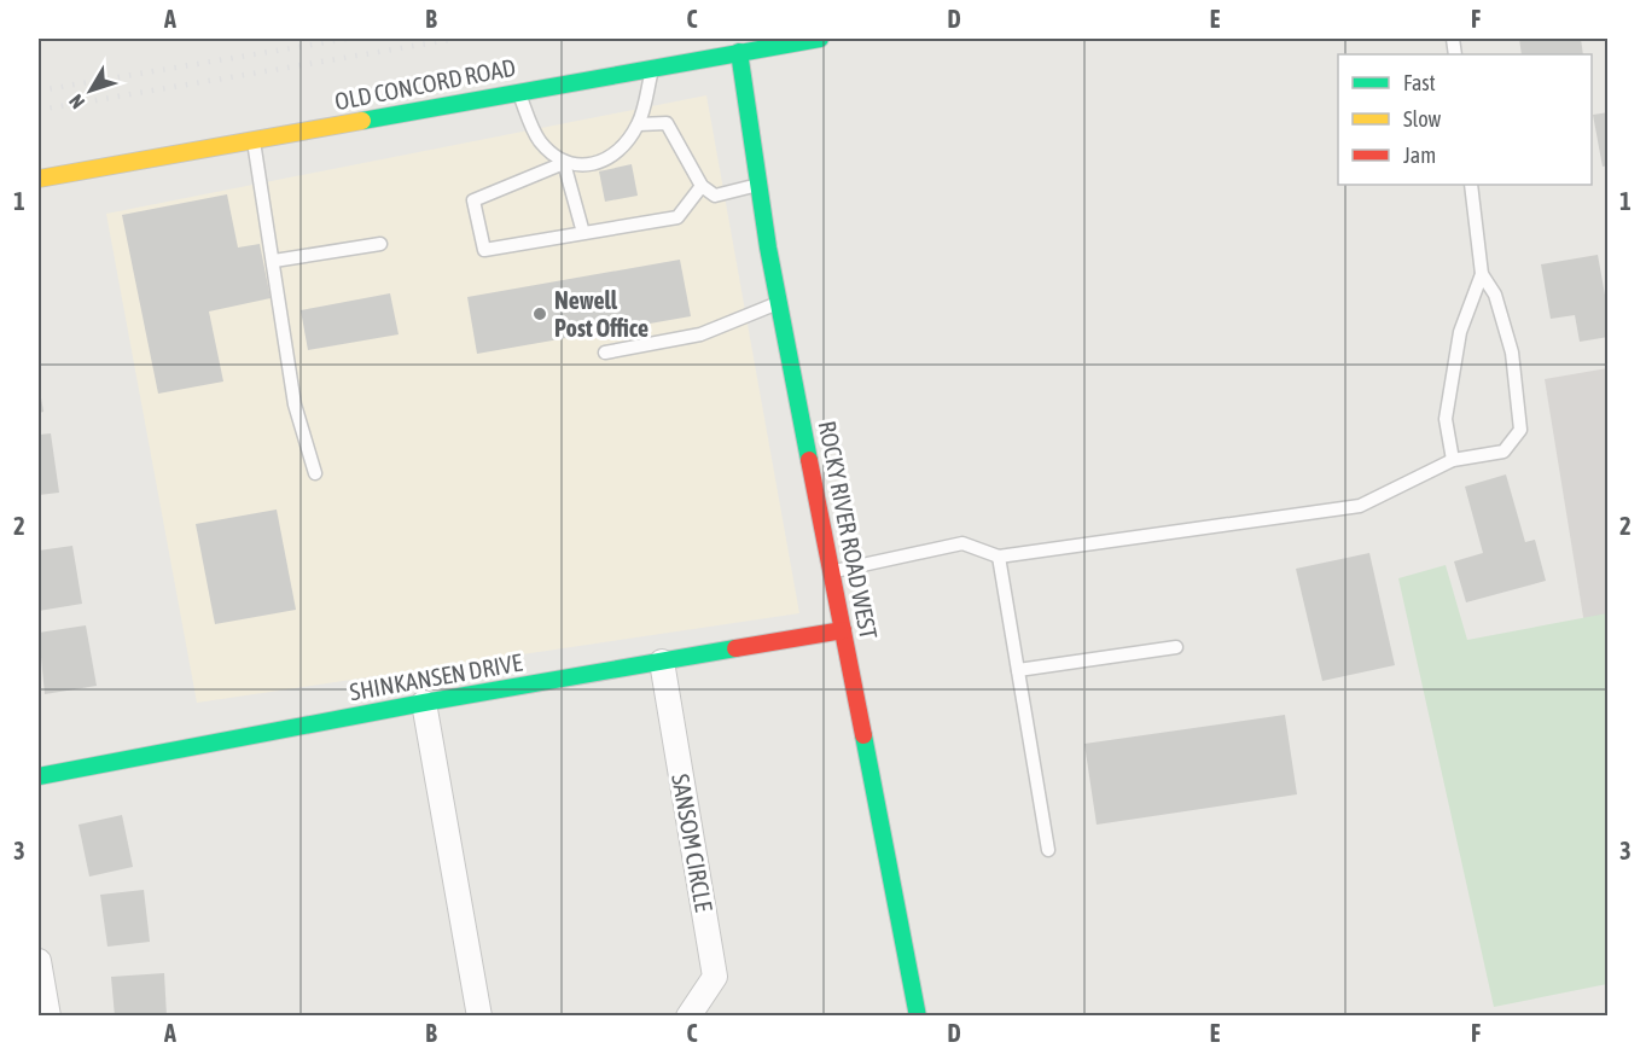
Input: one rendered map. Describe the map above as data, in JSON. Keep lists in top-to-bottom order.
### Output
{
  "streets": {
    "street": [
      "OLD CONCORD ROAD",
      "ROCKY RIVER ROAD WEST",
      "SHINKANSEN DRIVE",
      "SANSOM CIRCLE"
    ]
  },
  "crossings": [
    ["OLD CONCORD ROAD", "ROCKY RIVER ROAD WEST"],
    ["ROCKY RIVER ROAD WEST", "SHINKANSEN DRIVE"],
    ["SHINKANSEN DRIVE", "SANSOM CIRCLE"]
  ],
  "places": ["Newell Post Office"],
  "legend": ["Fast", "Slow", "Jam"],
  "north": "bottom left",
  "grid": {
    "columns": [
      "A",
      "B",
      "C",
      "D",
      "E",
      "F"
    ],
    "rows": ["1", "2", "3"]
  }
}
